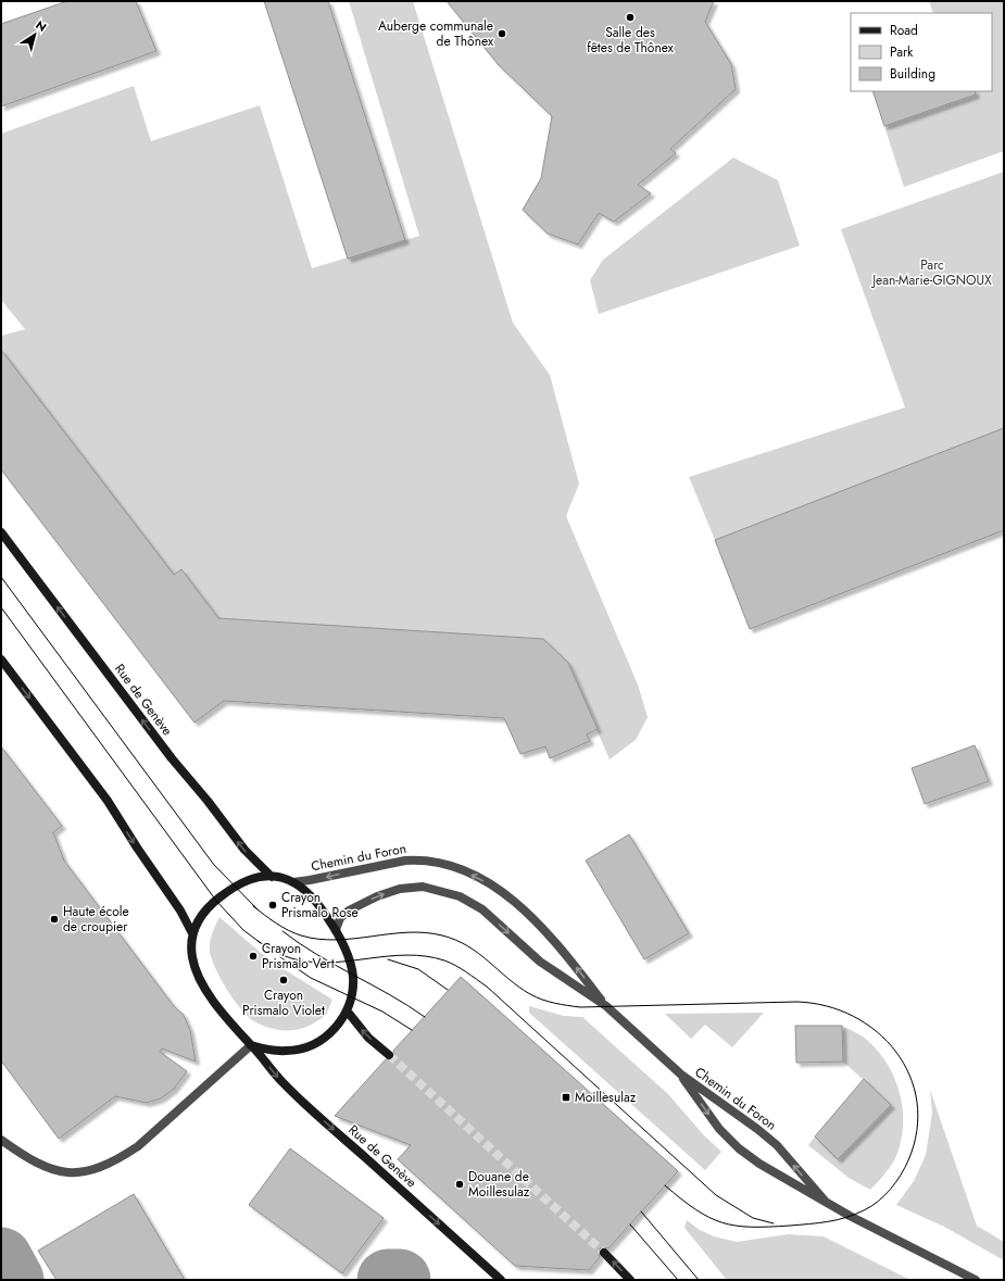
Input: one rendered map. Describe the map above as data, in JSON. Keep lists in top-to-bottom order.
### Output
{
  "streets": {
    "main road": ["Rue de Genève"],
    "street": ["Chemin du Foron"]
  },
  "crossings": [
    ["Rue de Genève", "Chemin du Foron"]
  ],
  "parks": ["Parc Jean-Marie-GIGNOUX"],
  "places": {
    "other": [
      "Salle des fêtes de Thônex",
      "Auberge communale de Thônex",
      "Crayon Prismalo Rose",
      "Haute école de croupier",
      "Crayon Prismalo Vert",
      "Crayon Prismalo Violet",
      "Douane de Moillesulaz"
    ],
    "transit": ["Moillesulaz"]
  },
  "legend": ["Road", "Park", "Building"],
  "north": "top right"
}
